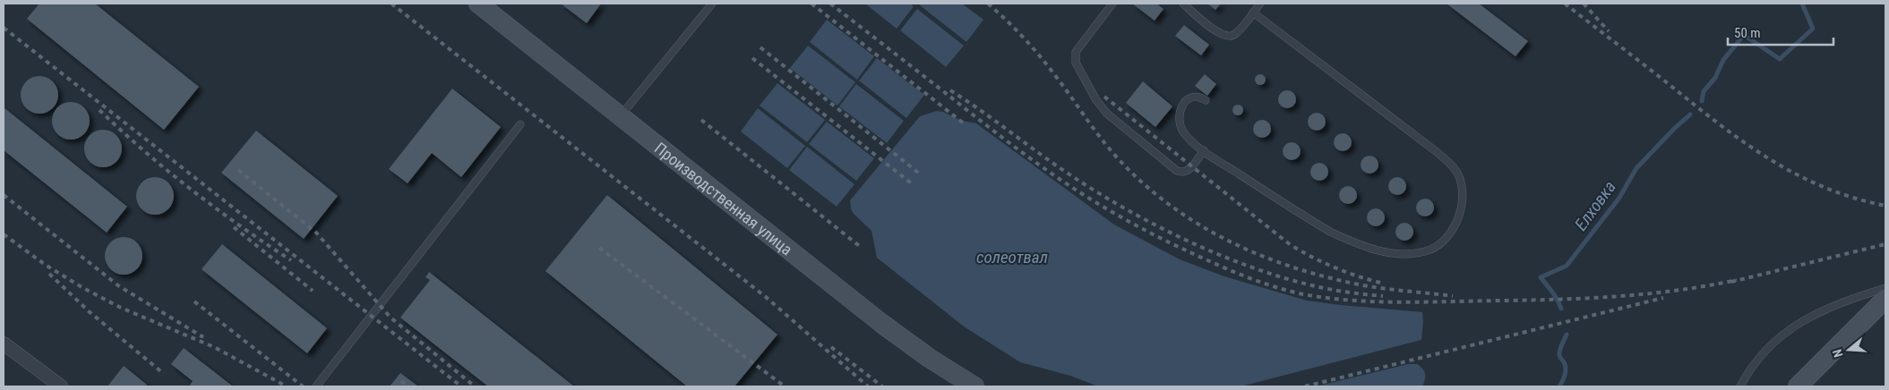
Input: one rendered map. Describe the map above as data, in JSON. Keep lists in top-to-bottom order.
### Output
{
  "streets": {
    "main road": ["Производственная улица"]
  },
  "water": ["Елховка", "солеотвал"],
  "scale_bar": "50 m",
  "north": "left"
}
